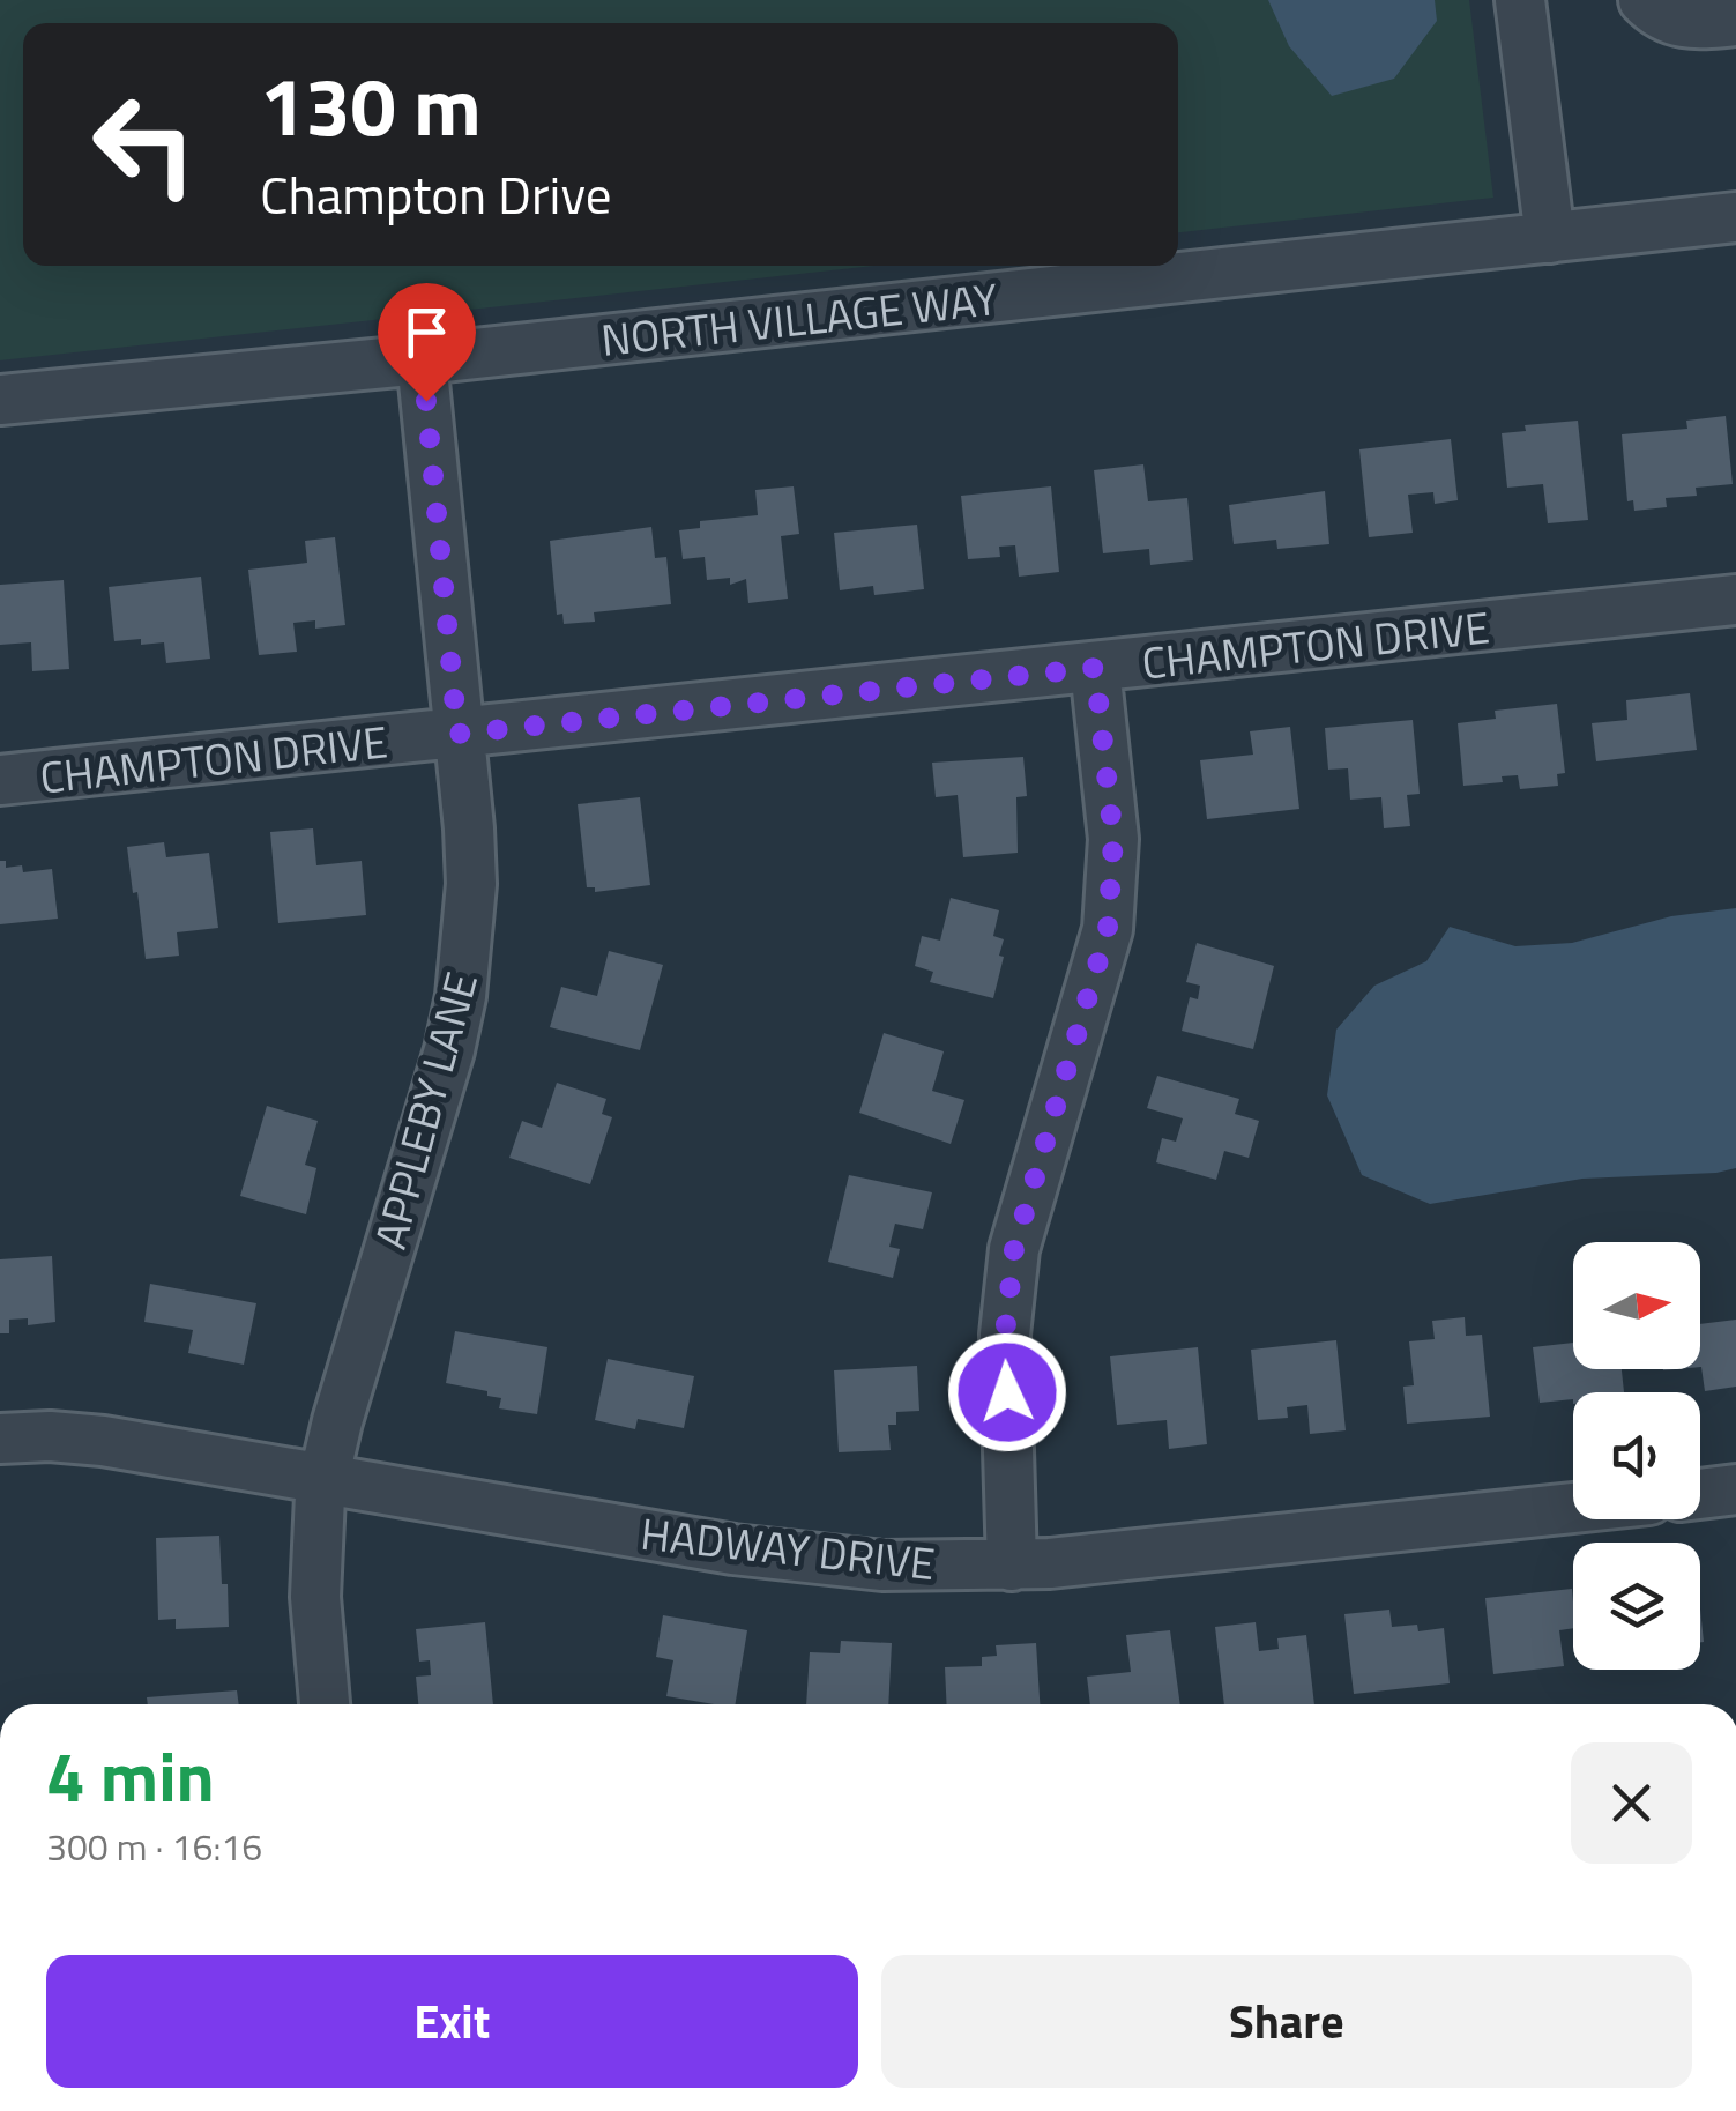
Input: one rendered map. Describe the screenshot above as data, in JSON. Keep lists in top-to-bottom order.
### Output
{
  "streets": {
    "street": [
      "NORTH VILLAGE WAY",
      "CHAMPTON DRIVE",
      "APPLEBY LANE",
      "HADWAY DRIVE"
    ]
  },
  "crossings": [
    ["NORTH VILLAGE WAY", "APPLEBY LANE"],
    ["CHAMPTON DRIVE", "APPLEBY LANE"],
    ["APPLEBY LANE", "HADWAY DRIVE"]
  ],
  "north": "right",
  "page": {
    "turn": ["130 m", "Champton Drive"],
    "heading": ["4 min", "300 m · 16:16"],
    "buttons": ["Exit", "Share"]
  }
}
